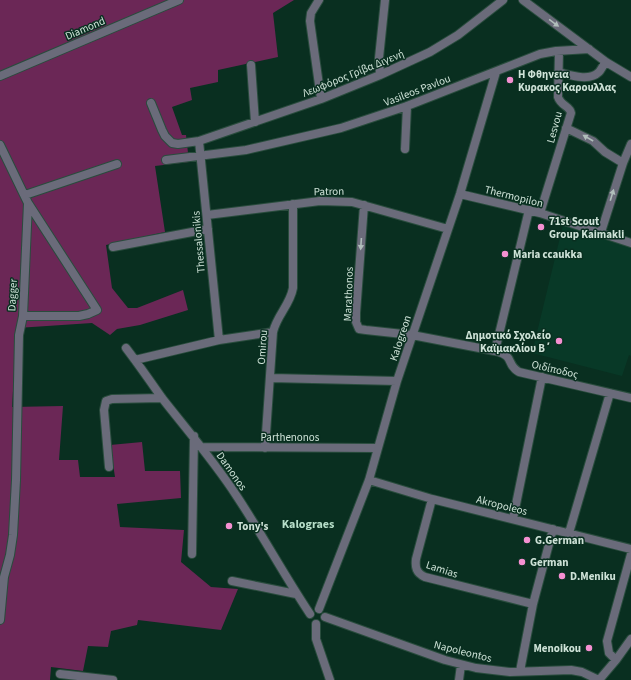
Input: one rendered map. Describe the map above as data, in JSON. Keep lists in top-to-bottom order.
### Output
{
  "streets": {
    "street": [
      "Diamond",
      "Λεωφόρος Γρίβα Διγενή",
      "Vasileos Pavlou",
      "Lesvou",
      "Patron",
      "Thermopilon",
      "Thessalonikis",
      "Marathonos",
      "Dagger",
      "Kalogreon",
      "Omirou",
      "Οιδίποδος",
      "Parthenonos",
      "Damonos",
      "Akropoleos",
      "Lamias",
      "Napoleontos"
    ]
  },
  "crossings": [
    ["Λεωφόρος Γρίβα Διγενή", "Thessalonikis"],
    ["Vasileos Pavlou", "Lesvou"],
    ["Vasileos Pavlou", "Thessalonikis"],
    ["Vasileos Pavlou", "Kalogreon"],
    ["Lesvou", "Thermopilon"],
    ["Patron", "Thessalonikis"],
    ["Patron", "Marathonos"],
    ["Patron", "Kalogreon"],
    ["Patron", "Omirou"],
    ["Thermopilon", "Kalogreon"],
    ["Marathonos", "Kalogreon"],
    ["Marathonos", "Οιδίποδος"],
    ["Kalogreon", "Οιδίποδος"],
    ["Kalogreon", "Parthenonos"],
    ["Kalogreon", "Damonos"],
    ["Kalogreon", "Akropoleos"],
    ["Kalogreon", "Napoleontos"],
    ["Omirou", "Parthenonos"],
    ["Parthenonos", "Damonos"],
    ["Damonos", "Napoleontos"],
    ["Akropoleos", "Lamias"]
  ],
  "districts": ["Kalograes"],
  "places": [
    "Η Φθηνεια Κυρακος Καρουλλας",
    "71st Scout Group Kaimakli",
    "Maria ccaukka",
    "Δημοτικό Σχολείο Καϊμακλίου Β΄",
    "Tony's",
    "G.German",
    "German",
    "D.Meniku",
    "Menoikou"
  ]
}
